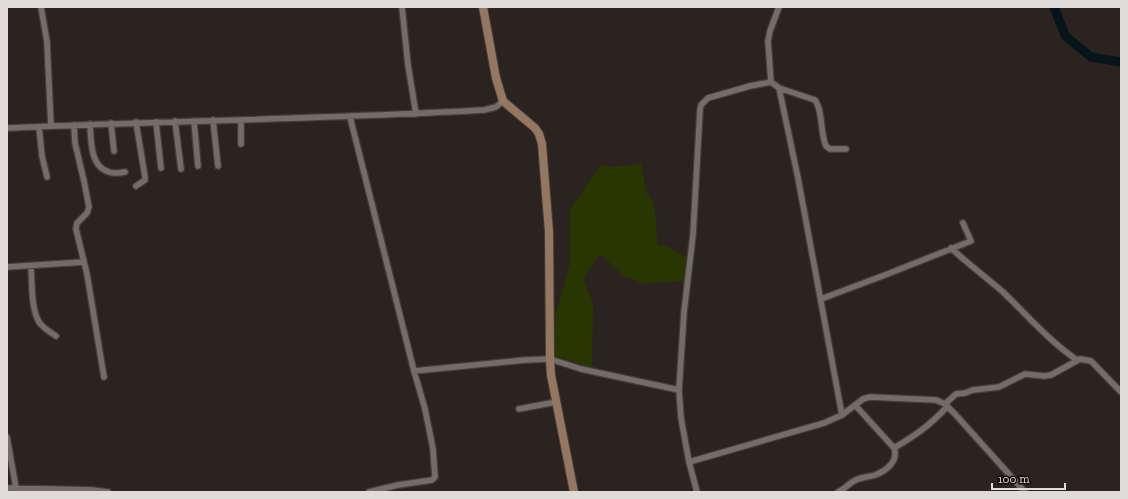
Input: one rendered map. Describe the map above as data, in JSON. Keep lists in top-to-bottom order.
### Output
{
  "scale_bar": "100 m"
}
